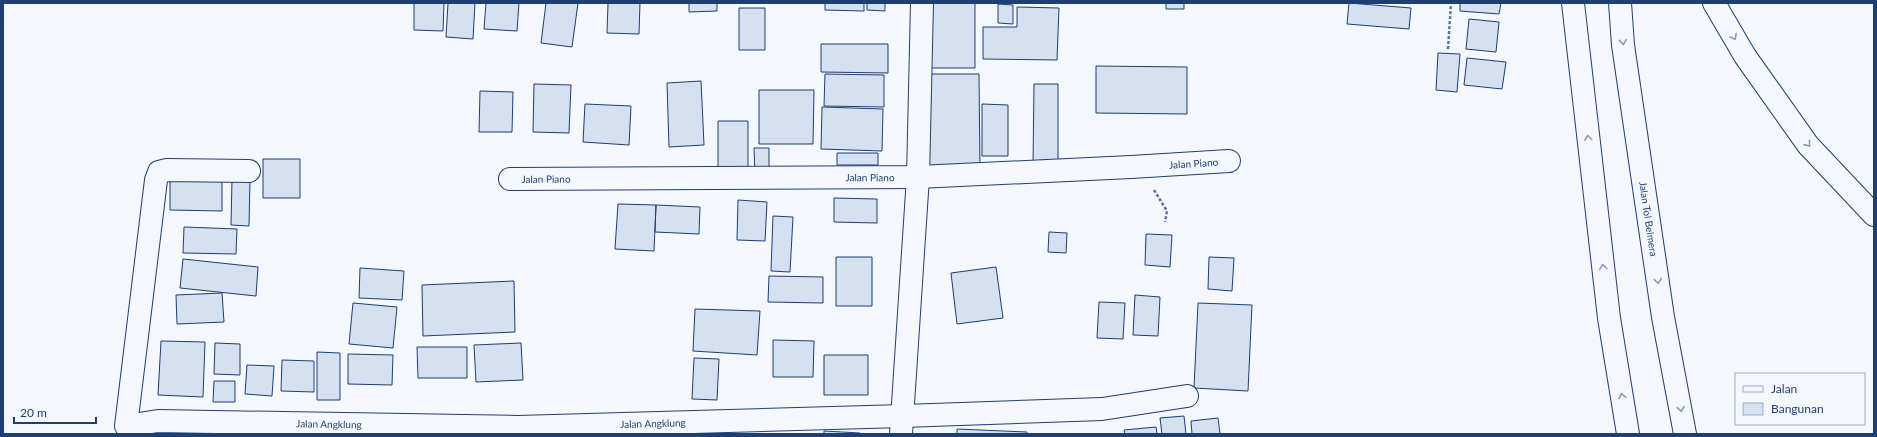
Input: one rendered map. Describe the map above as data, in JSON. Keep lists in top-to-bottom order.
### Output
{
  "streets": {
    "main road": ["Jalan Piano", "Jalan Tol Belmera", "Jalan Angklung"]
  },
  "legend": ["Jalan", "Bangunan"],
  "scale_bar": "20 m"
}
